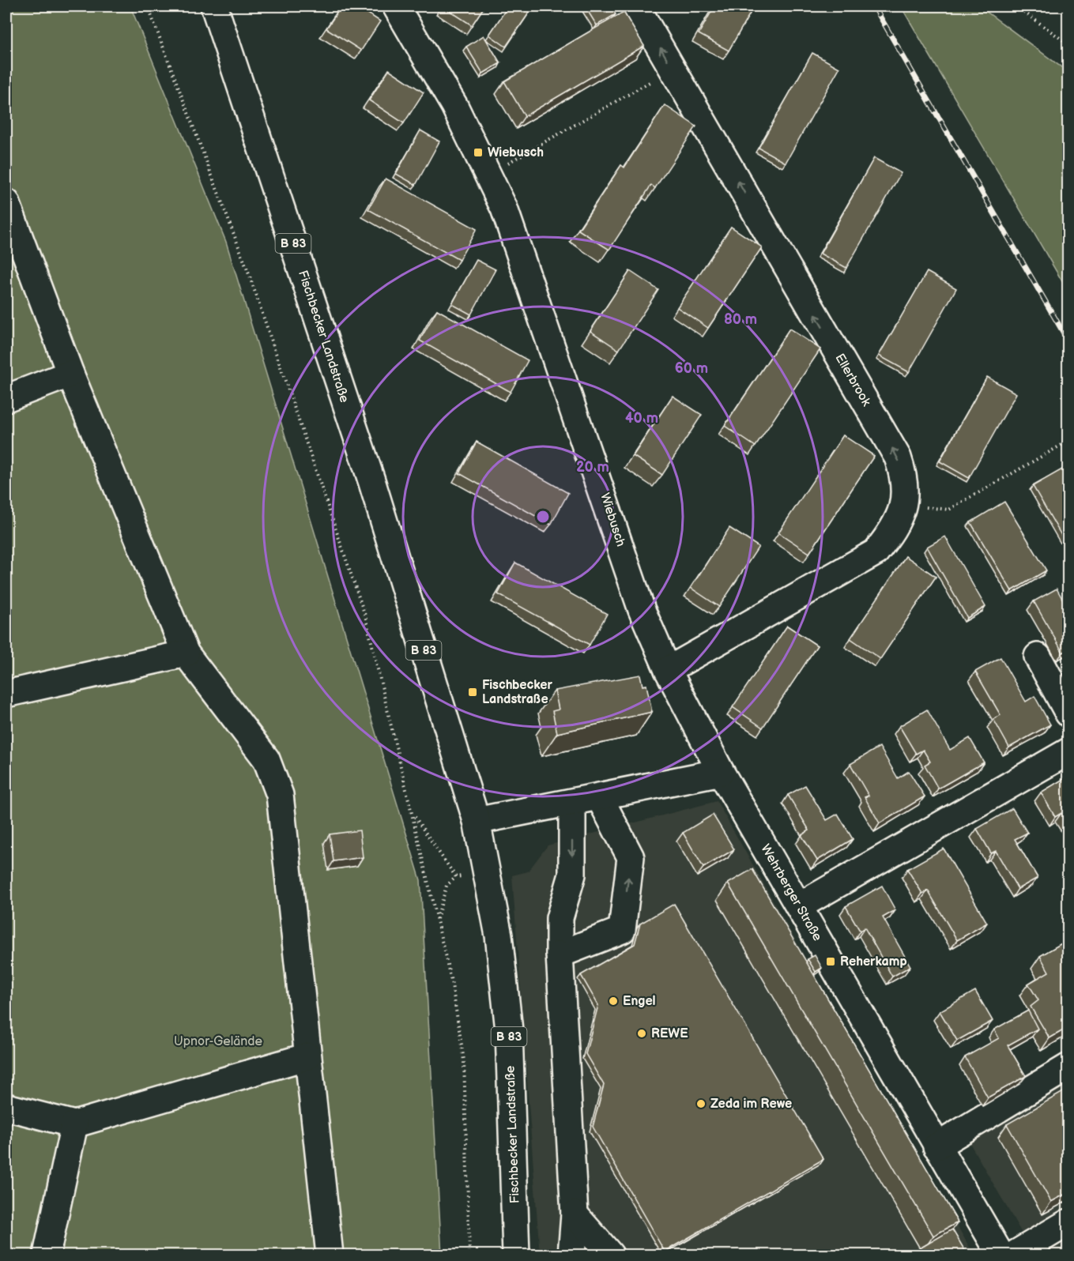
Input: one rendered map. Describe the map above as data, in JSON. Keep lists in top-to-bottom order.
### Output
{
  "streets": {
    "street": [
      "B 83",
      "Fischbecker Landstraße",
      "Ellerbrook",
      "Wiebusch",
      "Wehrberger Straße"
    ]
  },
  "crossings": [
    ["Ellerbrook", "Wiebusch"],
    ["Wiebusch", "Wehrberger Straße"]
  ],
  "one_way": ["Ellerbrook"],
  "parks": ["Upnor-Gelände"],
  "places": {
    "transit": ["Wiebusch", "Fischbecker Landstraße", "Reherkamp"],
    "other": ["Engel", "REWE", "Zeda im Rewe"]
  },
  "rings": [
    "80 m",
    "60 m",
    "40 m",
    "20 m"
  ]
}
